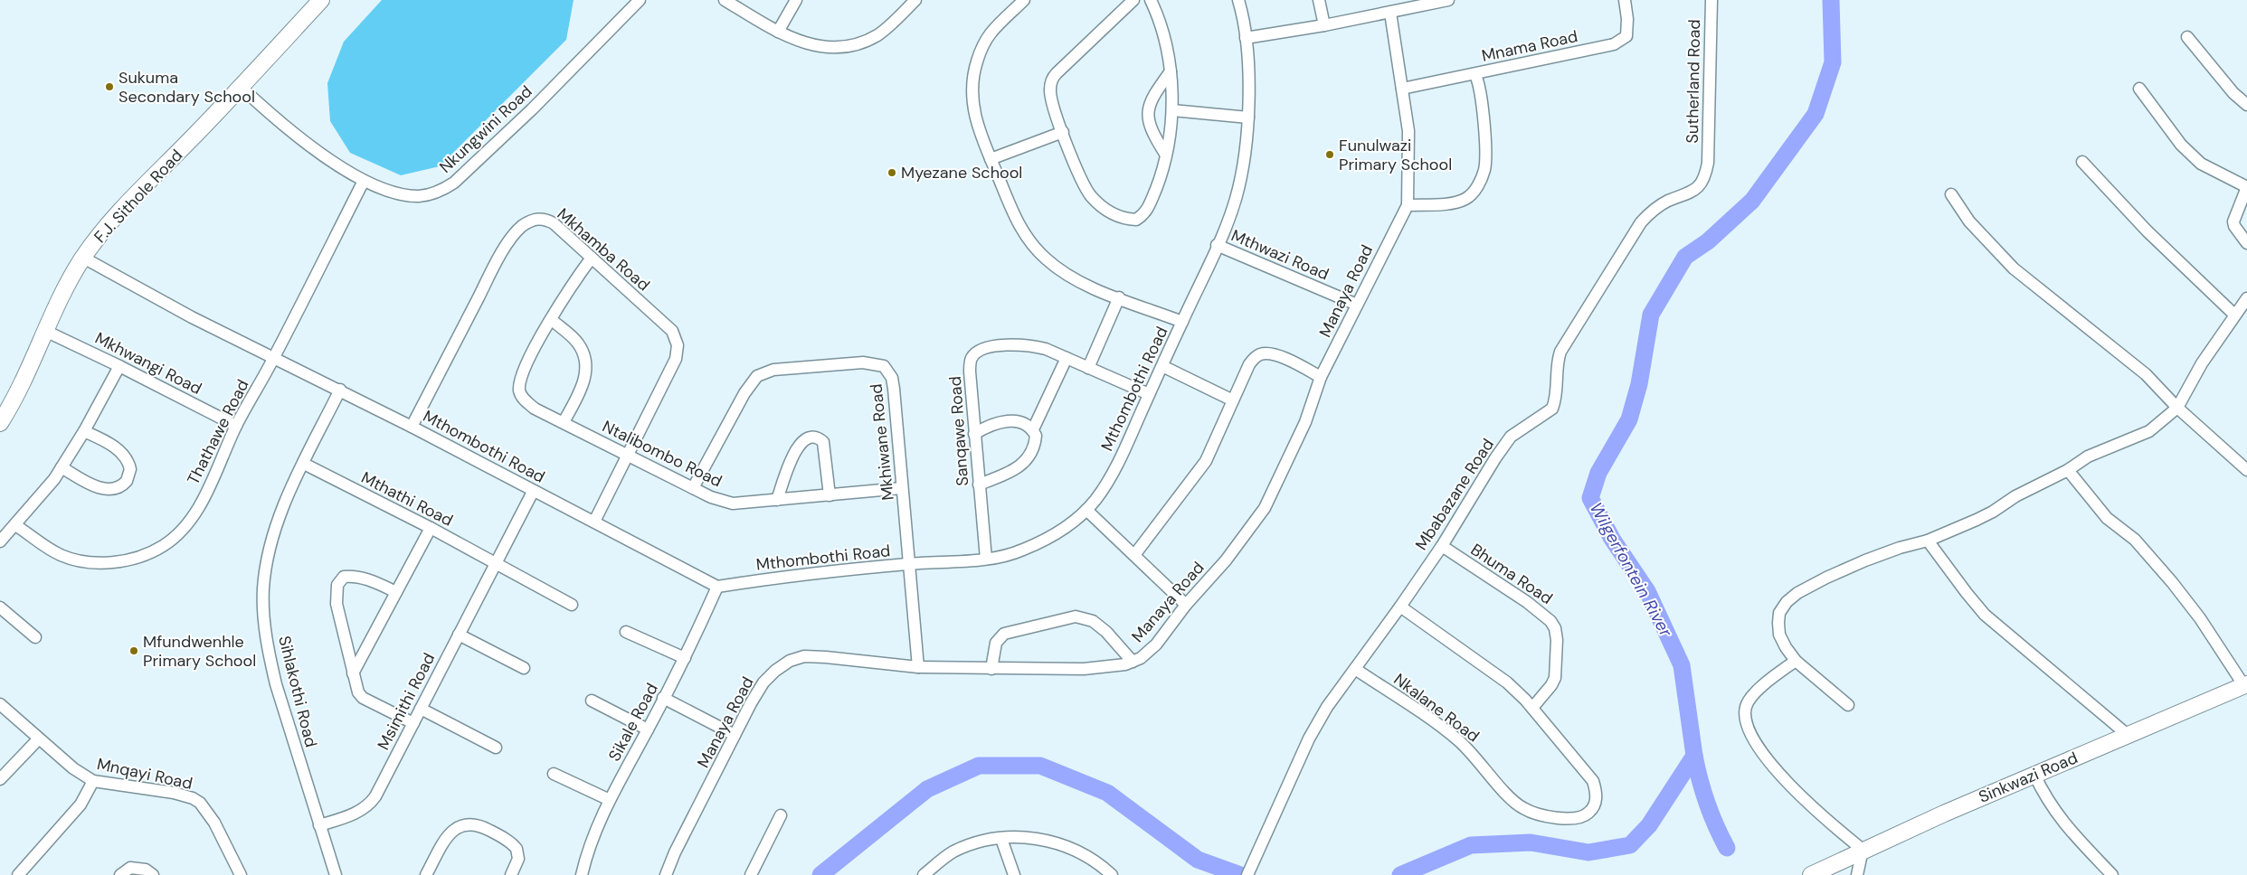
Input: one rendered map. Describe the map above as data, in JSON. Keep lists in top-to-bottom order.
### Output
{
  "streets": {
    "street": [
      "Mnama Road",
      "Sutherland Road",
      "Nkungwini Road",
      "F.J. Sithole Road",
      "Mkhamba Road",
      "Mthwazi Road",
      "Manaya Road",
      "Mkhwangi Road",
      "Mthombothi Road",
      "Sanqawe Road",
      "Thathawe Road",
      "Mkhiwane Road",
      "Ntalibombo Road",
      "Mbabazane Road",
      "Mthathi Road",
      "Bhuma Road",
      "Sihlakothi Road",
      "Msimithi Road",
      "Nkalane Road",
      "Sikale Road",
      "Mnqayi Road",
      "Sinkwazi Road"
    ]
  },
  "crossings": [
    ["Mnama Road", "Manaya Road"],
    ["Sutherland Road", "Mbabazane Road"],
    ["Nkungwini Road", "F.J. Sithole Road"],
    ["Nkungwini Road", "Thathawe Road"],
    ["F.J. Sithole Road", "Mkhwangi Road"],
    ["F.J. Sithole Road", "Mthombothi Road"],
    ["Mkhamba Road", "Mthombothi Road"],
    ["Mkhamba Road", "Ntalibombo Road"],
    ["Mthwazi Road", "Manaya Road"],
    ["Mthwazi Road", "Mthombothi Road"],
    ["Manaya Road", "Mkhiwane Road"],
    ["Mkhwangi Road", "Thathawe Road"],
    ["Mthombothi Road", "Sanqawe Road"],
    ["Mthombothi Road", "Thathawe Road"],
    ["Mthombothi Road", "Mkhiwane Road"],
    ["Mthombothi Road", "Sihlakothi Road"],
    ["Mthombothi Road", "Msimithi Road"],
    ["Mthombothi Road", "Sikale Road"],
    ["Mkhiwane Road", "Ntalibombo Road"],
    ["Mbabazane Road", "Bhuma Road"],
    ["Mbabazane Road", "Nkalane Road"],
    ["Mthathi Road", "Sihlakothi Road"],
    ["Mthathi Road", "Msimithi Road"],
    ["Bhuma Road", "Nkalane Road"],
    ["Sihlakothi Road", "Msimithi Road"]
  ],
  "water": ["Wilgerfontein River"],
  "places": [
    "Sukuma Secondary School",
    "Funulwazi Primary School",
    "Myezane School",
    "Mfundwenhle Primary School"
  ]
}
